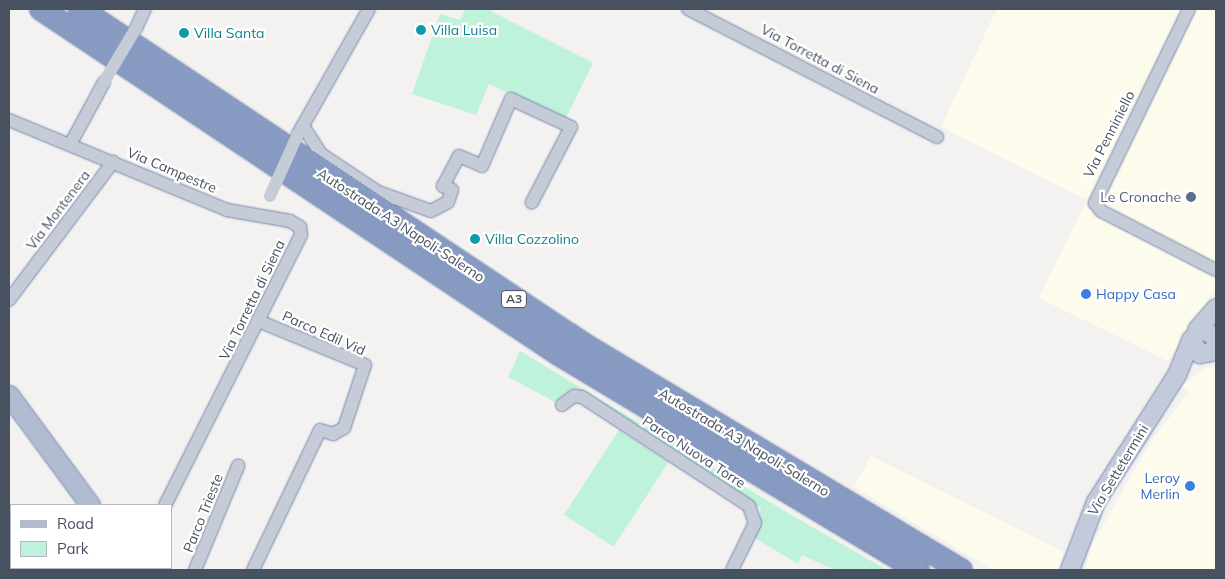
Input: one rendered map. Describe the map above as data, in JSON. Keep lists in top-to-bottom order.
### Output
{
  "streets": {
    "highway": ["Autostrada A3 Napoli-Salerno", "A3"],
    "main road": ["Via Settetermini"],
    "street": [
      "Via Torretta di Siena",
      "Via Penniniello",
      "Via Campestre",
      "Via Montenera",
      "Parco Edil Vid",
      "Parco Nuova Torre",
      "Parco Trieste"
    ]
  },
  "crossings": [
    ["Via Torretta di Siena", "Via Campestre"],
    ["Via Torretta di Siena", "Parco Edil Vid"],
    ["Via Campestre", "Via Montenera"]
  ],
  "places": [
    "Villa Luisa",
    "Villa Santa",
    "Le Cronache",
    "Villa Cozzolino",
    "Happy Casa",
    "Leroy Merlin"
  ],
  "legend": ["Road", "Park"]
}
